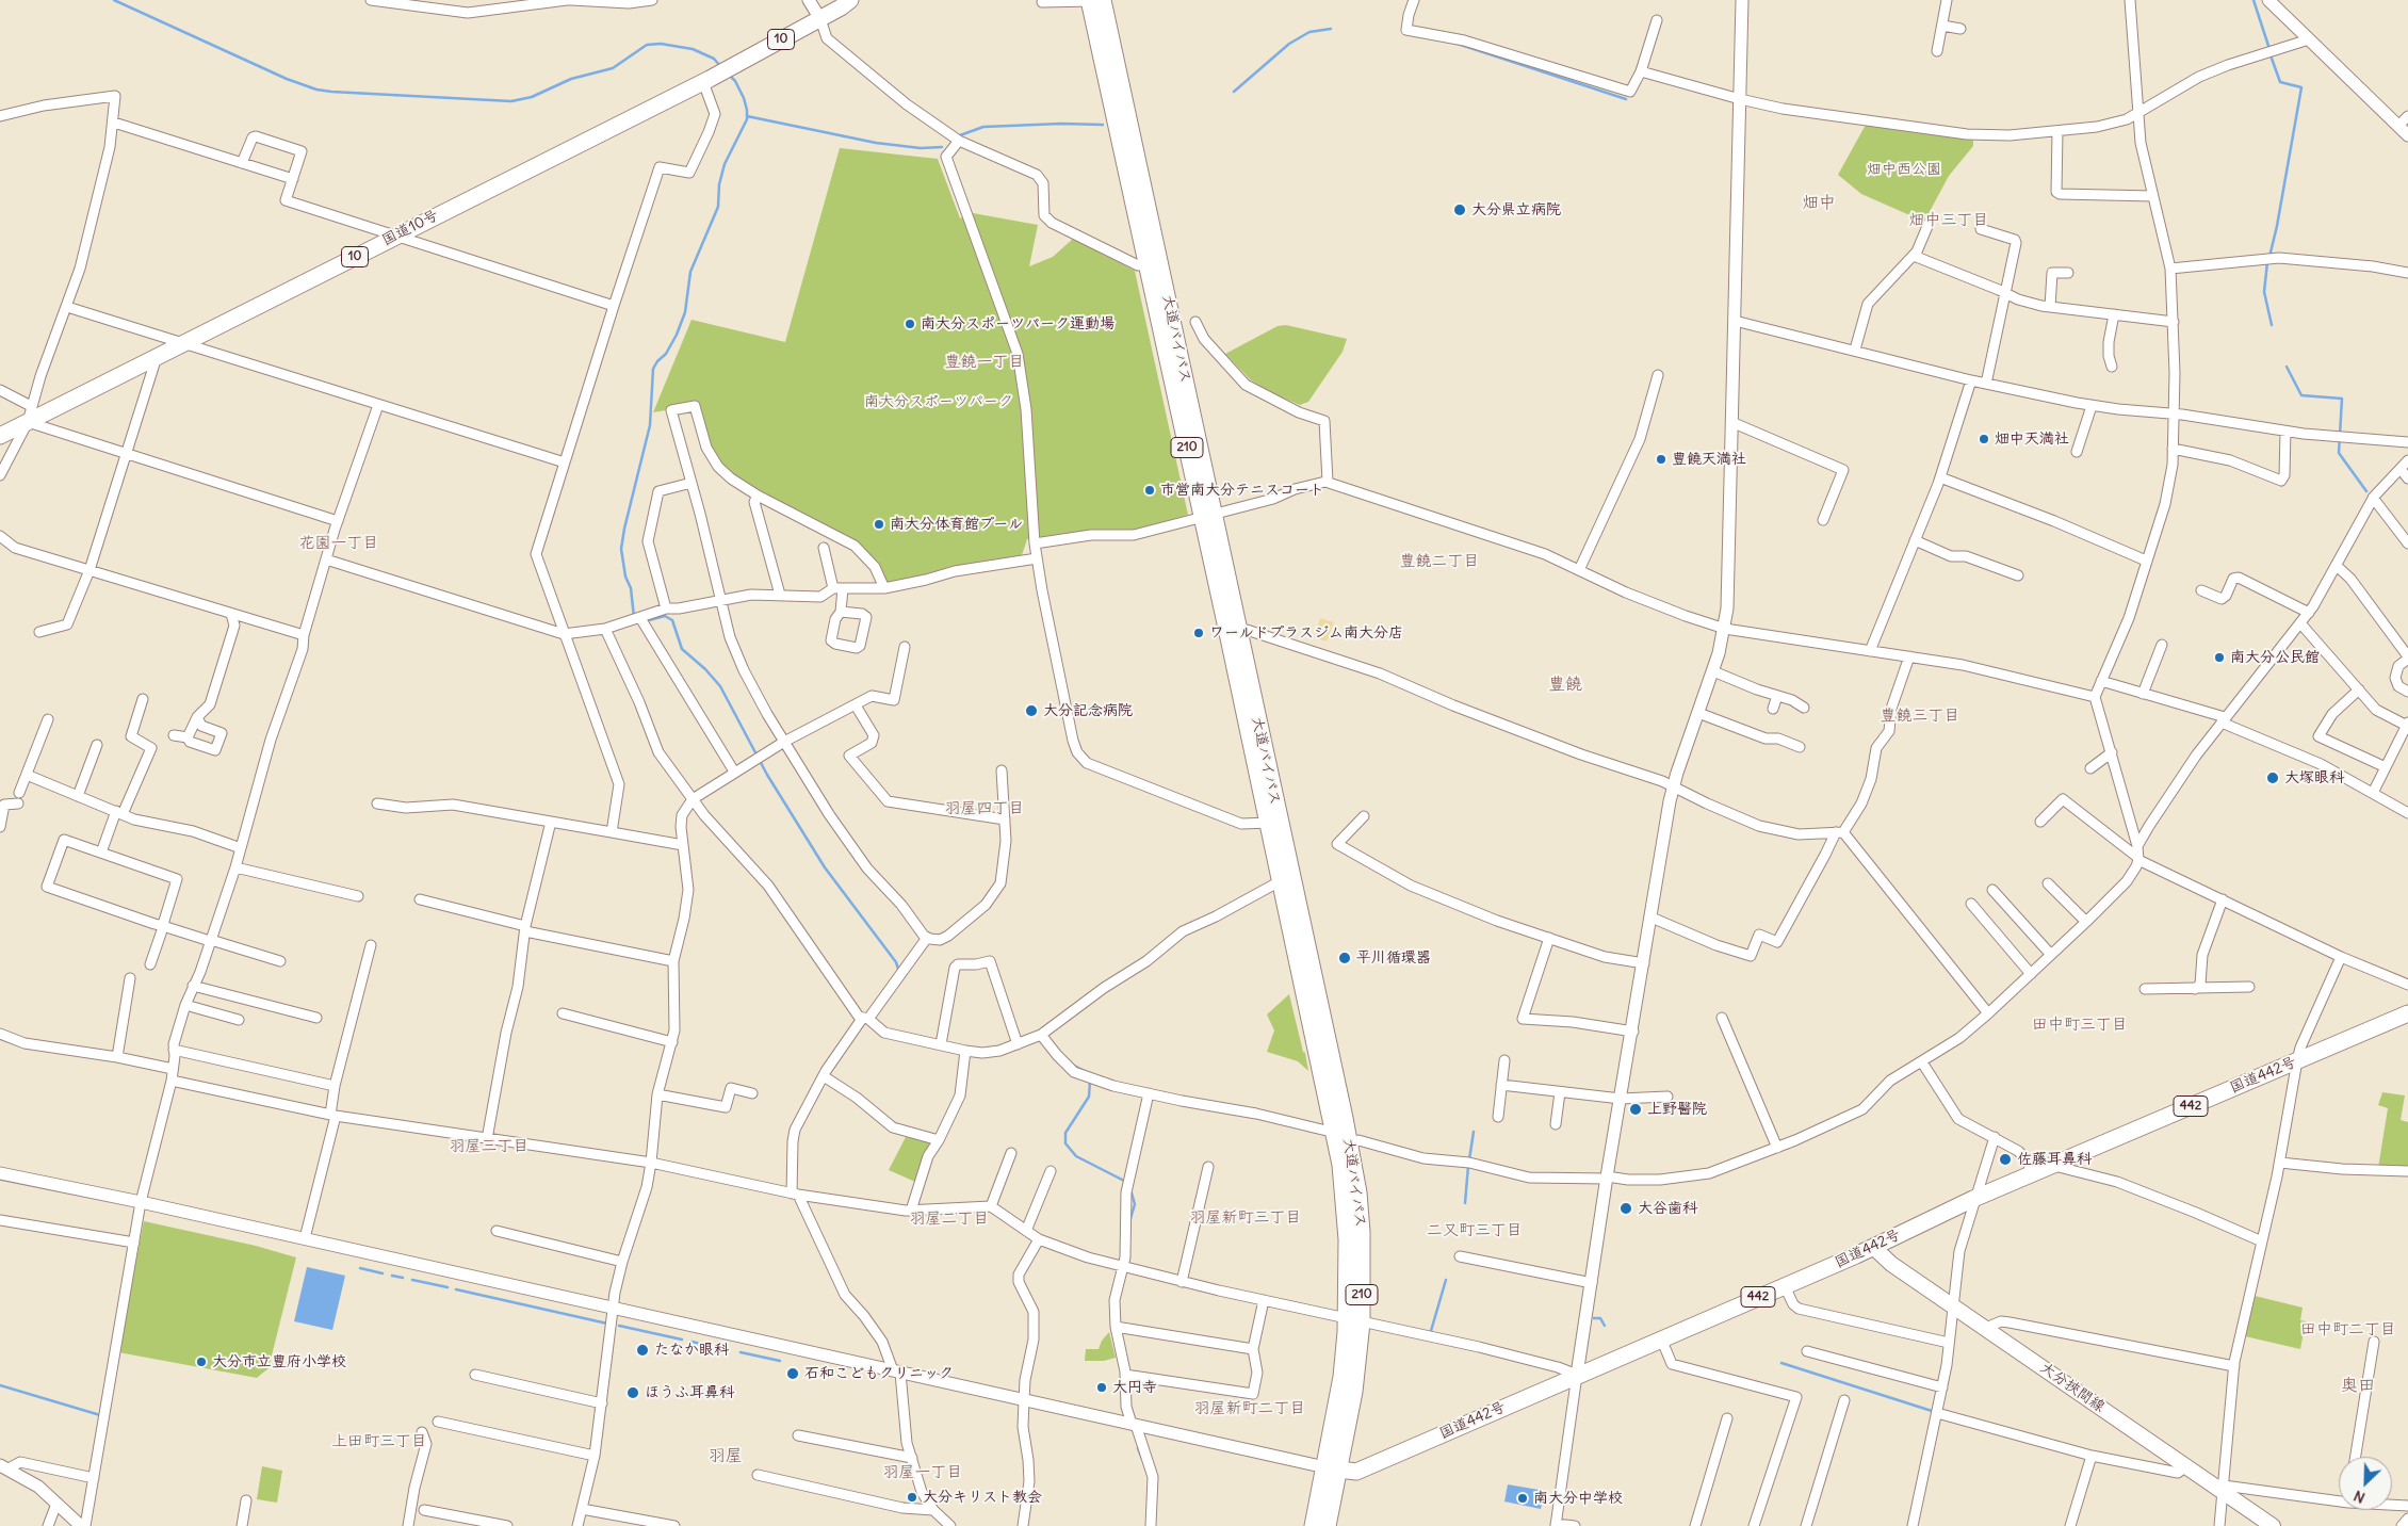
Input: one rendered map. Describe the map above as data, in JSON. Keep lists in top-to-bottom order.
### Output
{
  "streets": {
    "highway": [
      "10",
      "国道10号",
      "大道バイパス",
      "210",
      "国道442号",
      "442"
    ],
    "main road": ["大分挾間線"]
  },
  "crossings": [
    ["大道バイパス", "国道442号"],
    ["国道442号", "大分挾間線"]
  ],
  "districts": [
    "畑中",
    "畑中三丁目",
    "豊饒一丁目",
    "花園一丁目",
    "豊饒二丁目",
    "豊饒",
    "豊饒三丁目",
    "羽屋四丁目",
    "田中町三丁目",
    "羽屋三丁目",
    "羽屋新町三丁目",
    "羽屋二丁目",
    "二又町三丁目",
    "田中町二丁目",
    "奥田",
    "羽屋新町二丁目",
    "上田町三丁目",
    "羽屋",
    "羽屋一丁目"
  ],
  "parks": ["畑中西公園", "南大分スポーツパーク"],
  "places": [
    "大分県立病院",
    "南大分スポーツパーク運動場",
    "畑中天満社",
    "豊饒天満社",
    "市営南大分テニスコート",
    "南大分体育館プール",
    "ワールドプラスジム南大分店",
    "南大分公民館",
    "大分記念病院",
    "大塚眼科",
    "平川循環器",
    "上野醫院",
    "佐藤耳鼻科",
    "大谷歯科",
    "たなか眼科",
    "大分市立豊府小学校",
    "石和こどもクリニック",
    "大円寺",
    "ほうふ耳鼻科",
    "大分キリスト教会",
    "南大分中学校"
  ],
  "north": "bottom left"
}
